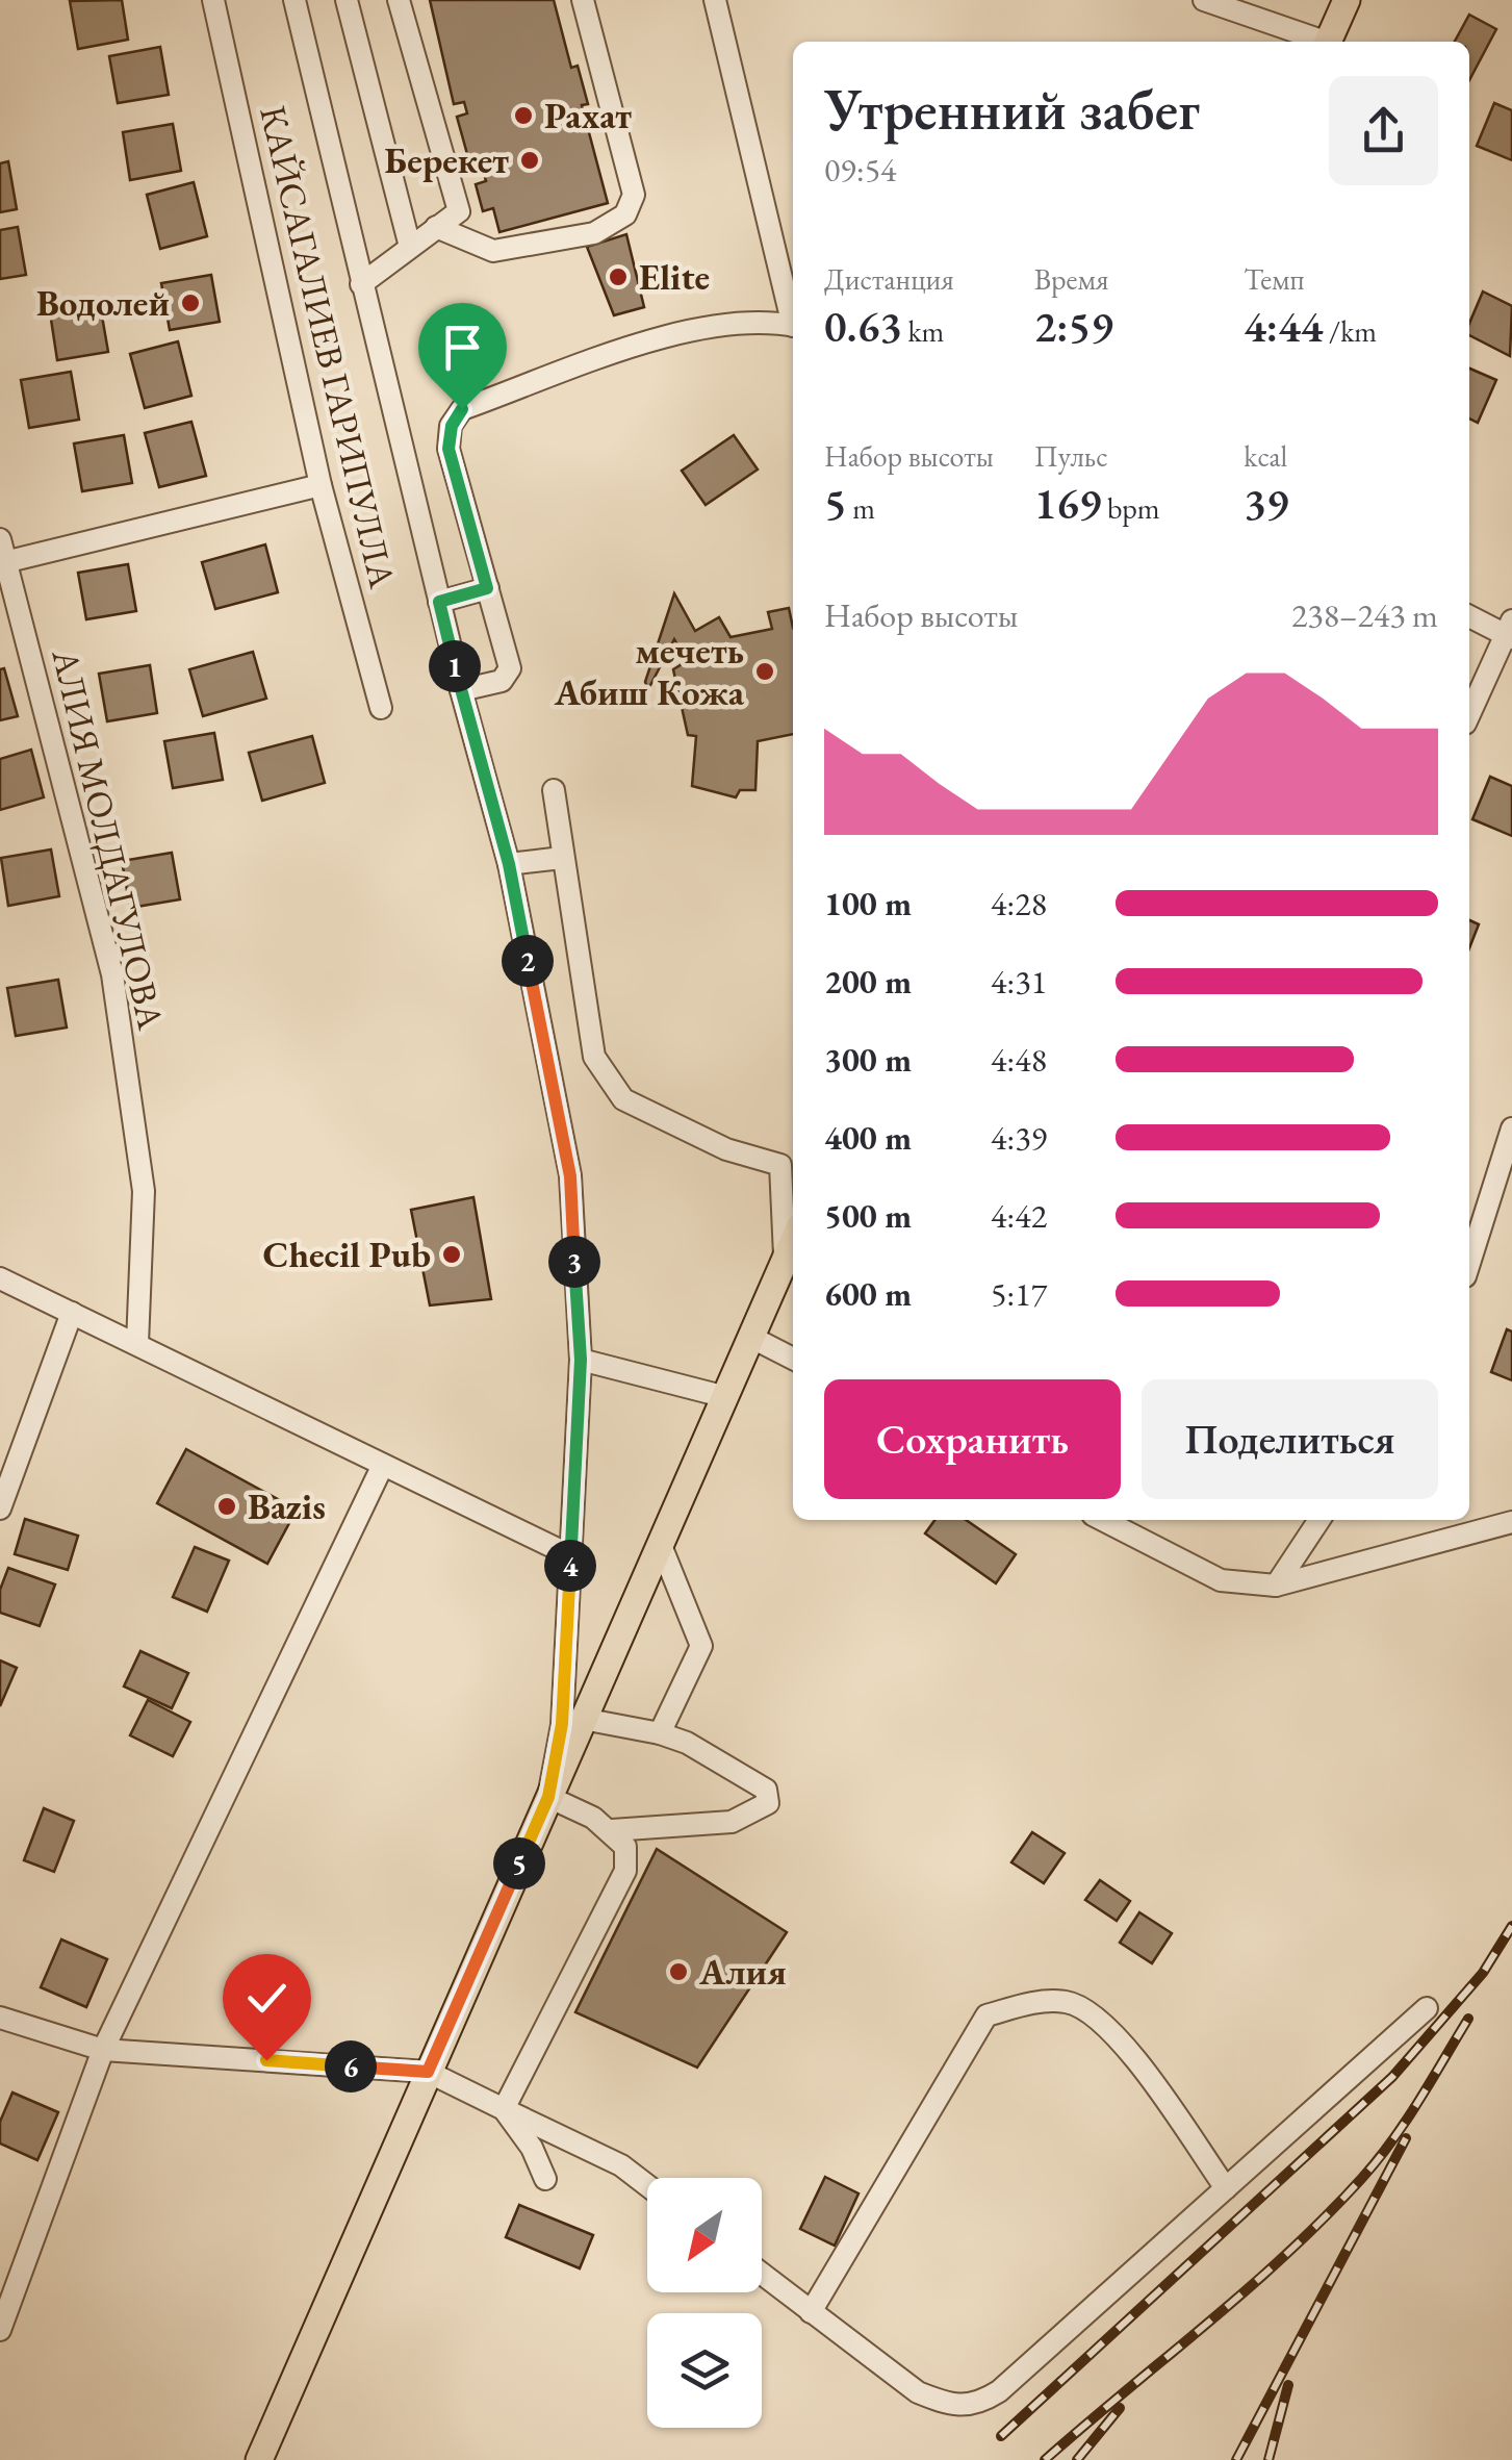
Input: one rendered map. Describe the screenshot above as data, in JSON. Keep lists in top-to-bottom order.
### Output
{
  "streets": {
    "street": ["КАЙСАГАЛИЕВ ГАРИПУЛЛА", "АЛИЯ МОЛДАГУЛОВА"]
  },
  "places": [
    "Рахат",
    "Берекет",
    "Elite",
    "Водолей",
    "мечеть Абиш Кожа",
    "Checil Pub",
    "Bazis",
    "Алия"
  ],
  "north": "bottom left",
  "page": {
    "heading": ["Утренний забег", "09:54"],
    "stats": [
      ["Дистанция", "0.63 km"],
      ["Время", "2:59"],
      ["Темп", "4:44 /km"],
      ["Набор высоты", "5 m"],
      ["Пульс", "169 bpm"],
      ["kcal", "39"]
    ],
    "chart": ["Набор высоты", "238–243 m"],
    "pins": [
      "1",
      "2",
      "3",
      "4",
      "5",
      "6"
    ],
    "list": [
      {
        "name": "100 m",
        "note": "4:28"
      },
      {
        "name": "200 m",
        "note": "4:31"
      },
      {
        "name": "300 m",
        "note": "4:48"
      },
      {
        "name": "400 m",
        "note": "4:39"
      },
      {
        "name": "500 m",
        "note": "4:42"
      },
      {
        "name": "600 m",
        "note": "5:17"
      }
    ],
    "buttons": ["Сохранить", "Поделиться"]
  }
}
